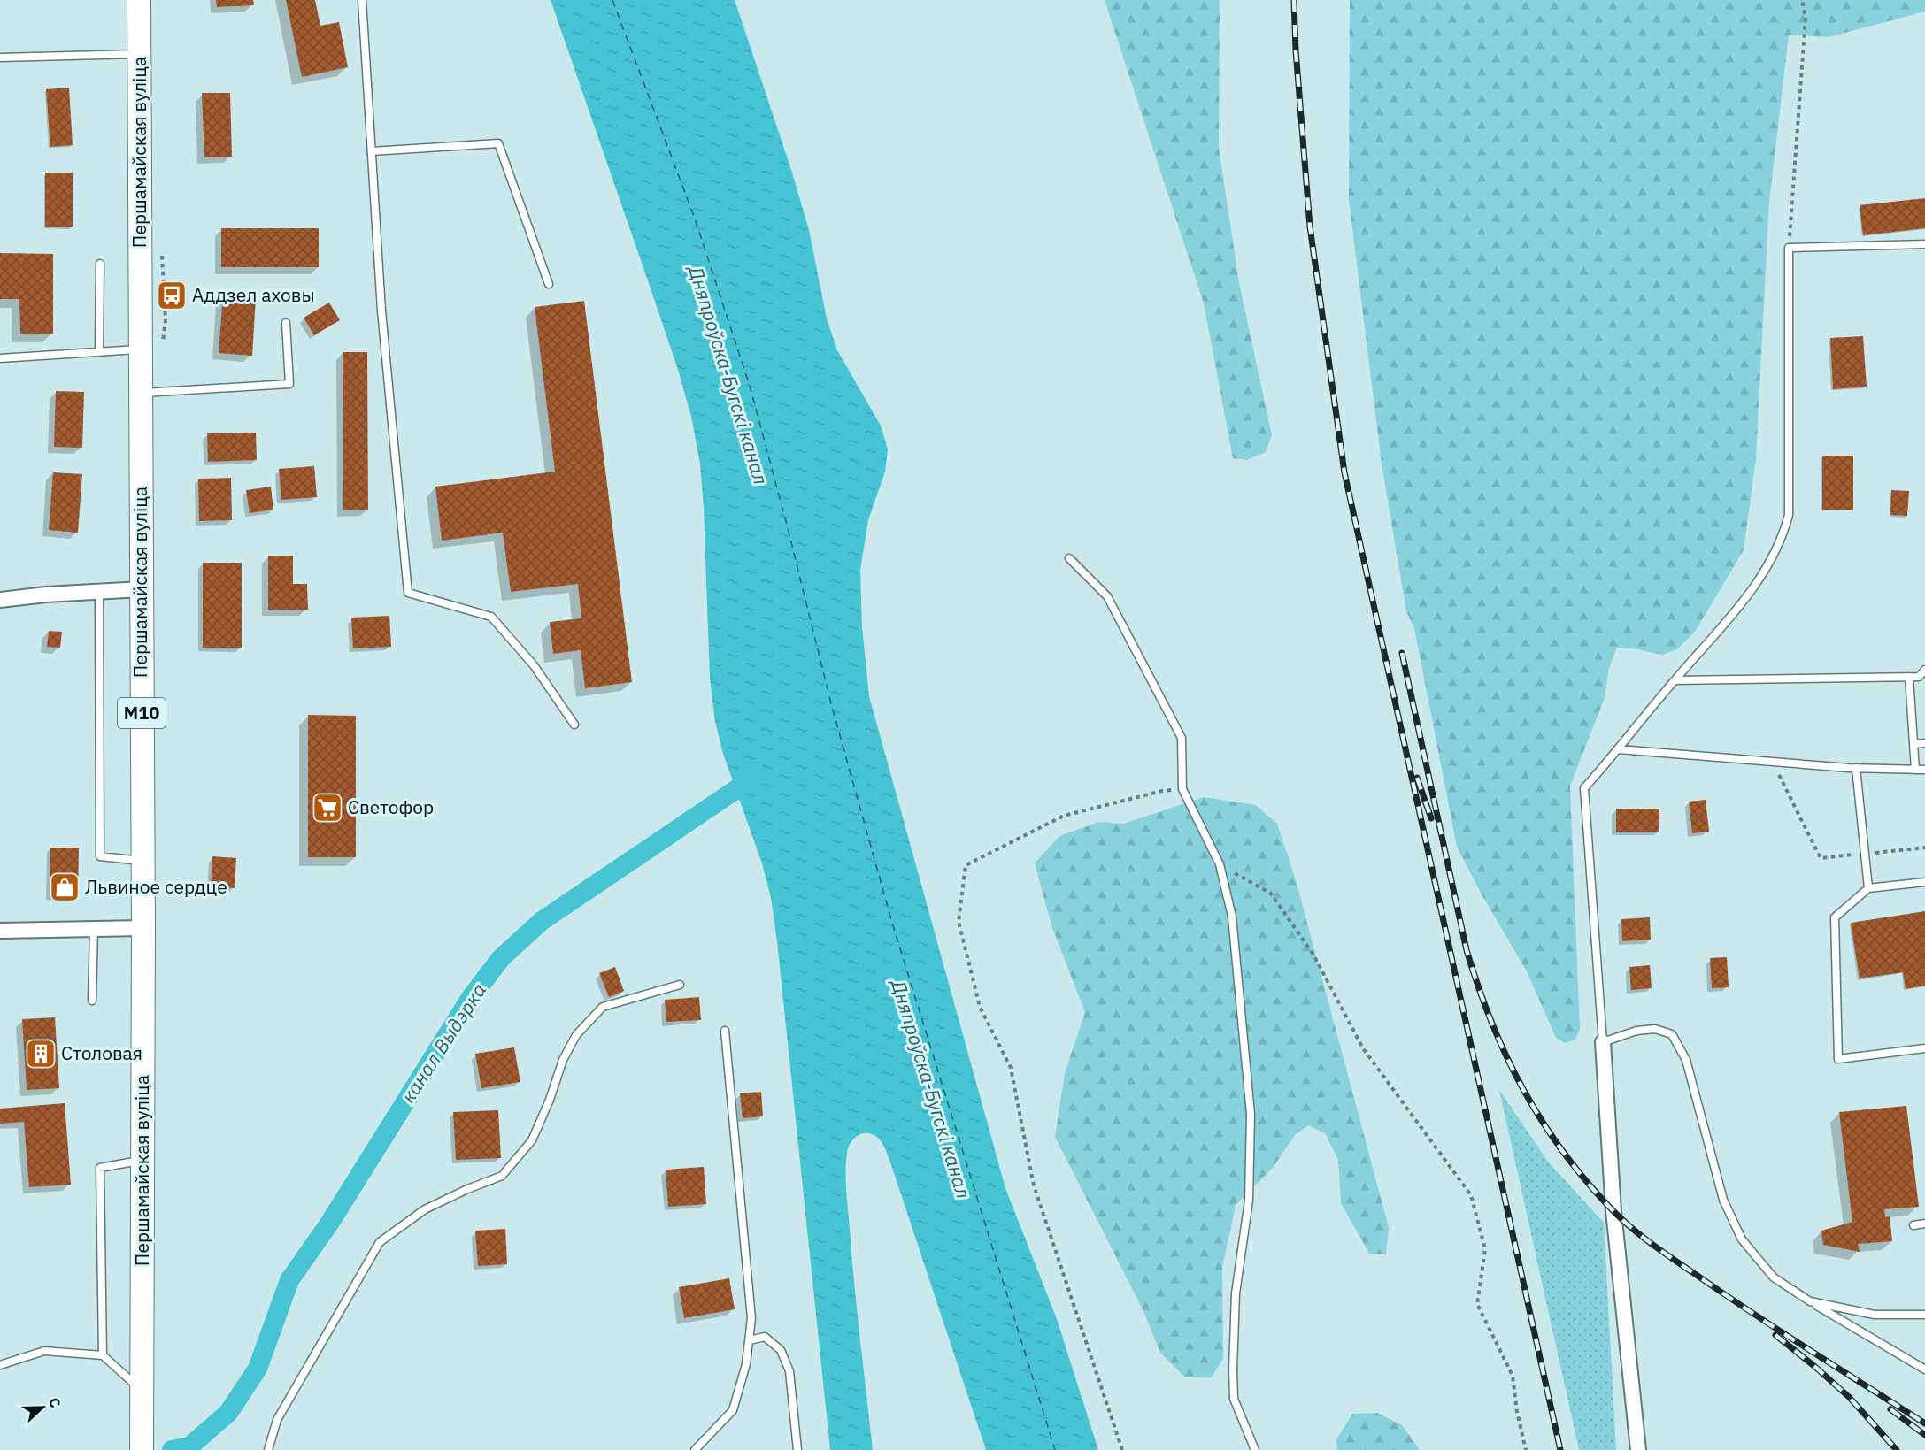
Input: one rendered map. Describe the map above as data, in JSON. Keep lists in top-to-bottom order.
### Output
{
  "streets": {
    "main road": ["Першамайская вуліца", "М10"]
  },
  "water": ["Дняпроўска-Бугскі канал", "канал Выдэрка"],
  "places": {
    "bus stop": ["Аддзел аховы"],
    "supermarket": ["Светофор"],
    "shop": ["Львиное сердце"],
    "building": ["Столовая"]
  },
  "north": "right"
}
